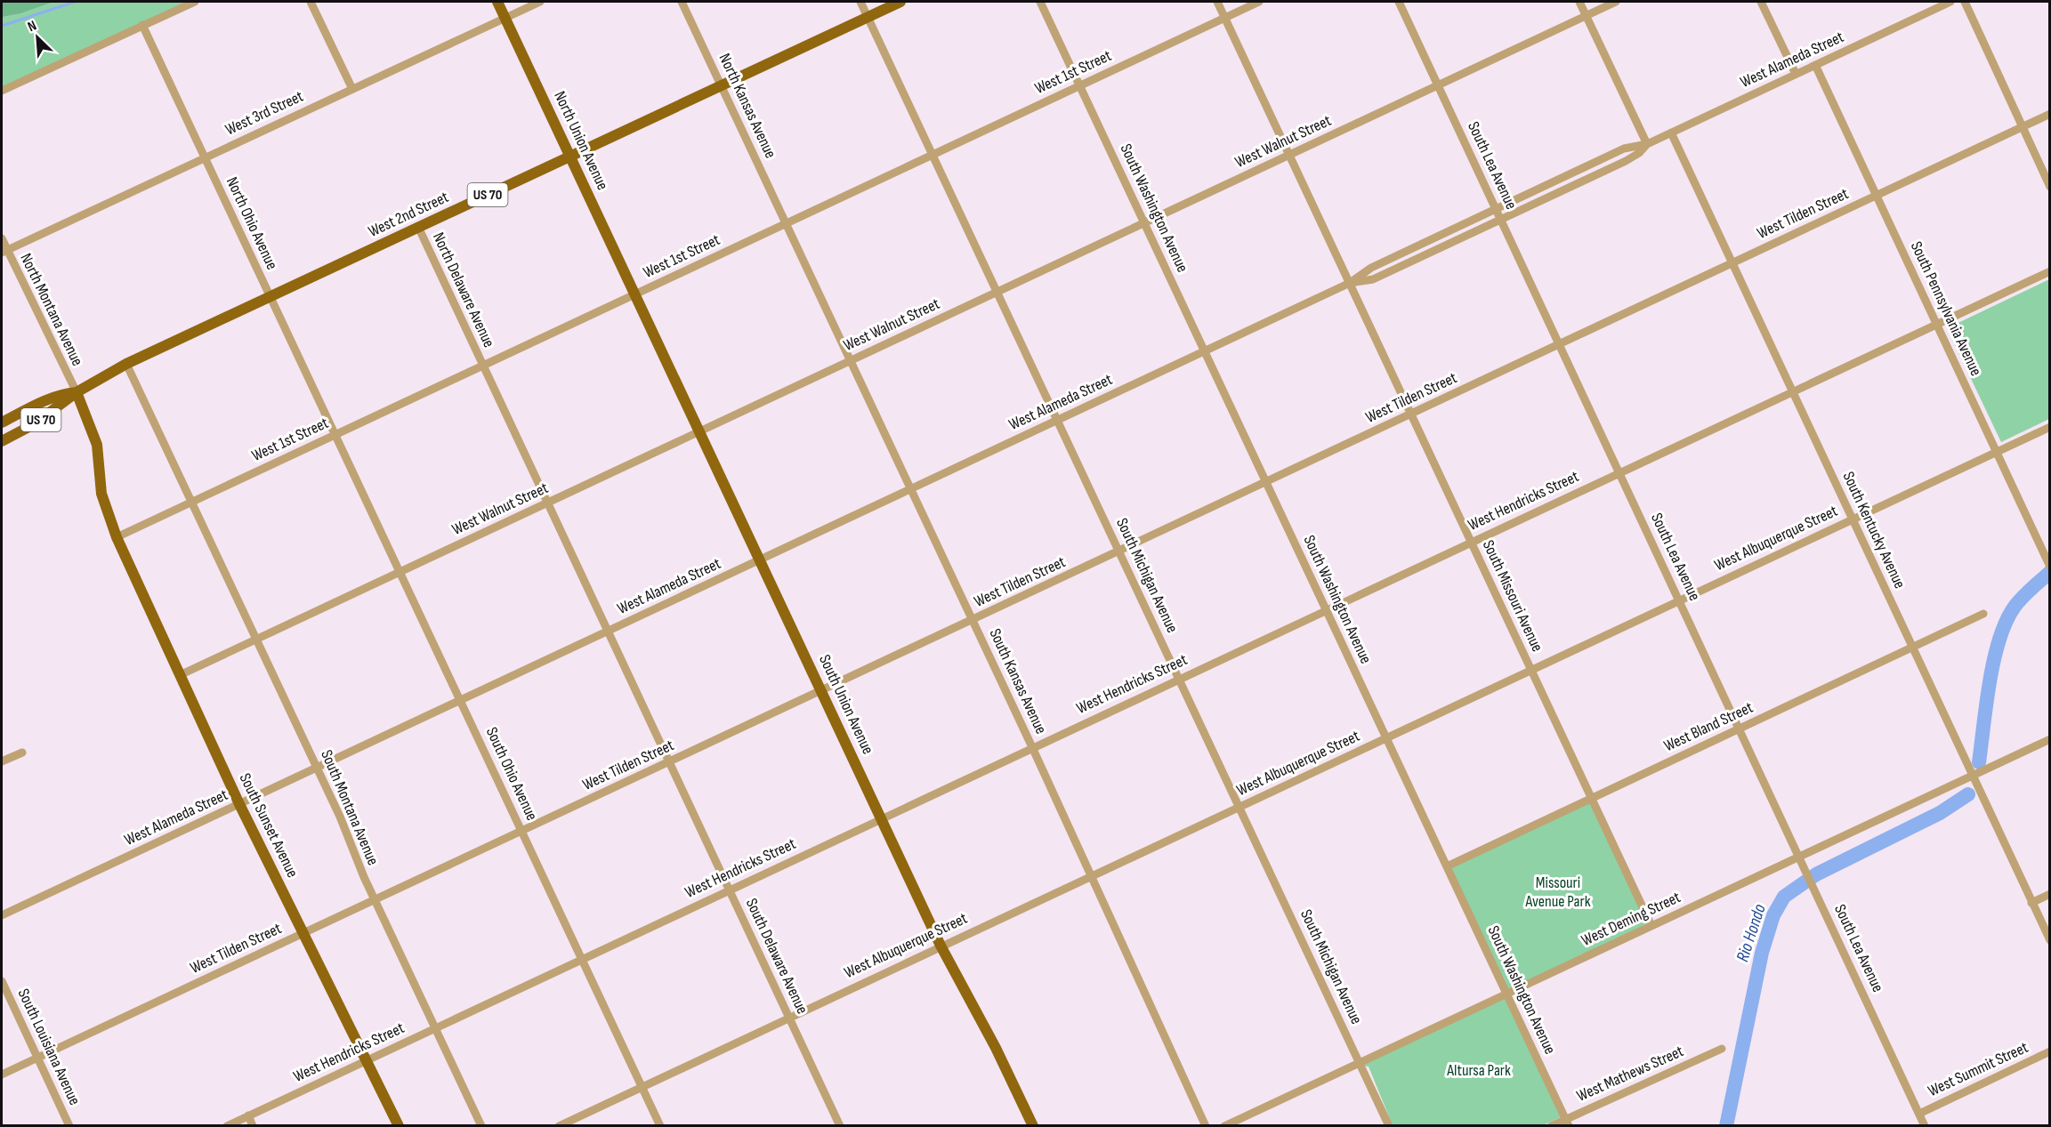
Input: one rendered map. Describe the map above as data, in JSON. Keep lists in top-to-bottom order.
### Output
{
  "streets": {
    "main road": [
      "North Union Avenue",
      "US 70",
      "West 2nd Street",
      "South Union Avenue",
      "South Sunset Avenue"
    ],
    "street": [
      "West Alameda Street",
      "West 1st Street",
      "North Kansas Avenue",
      "West 3rd Street",
      "West Walnut Street",
      "South Lea Avenue",
      "South Washington Avenue",
      "West Tilden Street",
      "North Ohio Avenue",
      "North Delaware Avenue",
      "South Pennsylvania Avenue",
      "North Montana Avenue",
      "West Hendricks Street",
      "South Kentucky Avenue",
      "West Albuquerque Street",
      "South Michigan Avenue",
      "South Missouri Avenue",
      "South Kansas Avenue",
      "West Bland Street",
      "South Ohio Avenue",
      "South Montana Avenue",
      "West Deming Street",
      "South Delaware Avenue",
      "South Louisiana Avenue",
      "West Summit Street",
      "West Mathews Street"
    ]
  },
  "crossings": [
    ["West Alameda Street", "South Lea Avenue"],
    ["West Alameda Street", "South Washington Avenue"],
    ["West Alameda Street", "South Pennsylvania Avenue"],
    ["West Alameda Street", "South Kentucky Avenue"],
    ["West Alameda Street", "South Michigan Avenue"],
    ["West Alameda Street", "South Missouri Avenue"],
    ["West Alameda Street", "South Kansas Avenue"],
    ["West Alameda Street", "South Union Avenue"],
    ["West Alameda Street", "South Ohio Avenue"],
    ["West Alameda Street", "South Montana Avenue"],
    ["West Alameda Street", "South Sunset Avenue"],
    ["West Alameda Street", "South Delaware Avenue"],
    ["West 1st Street", "North Kansas Avenue"],
    ["West 1st Street", "North Union Avenue"],
    ["West 1st Street", "South Washington Avenue"],
    ["West 1st Street", "North Ohio Avenue"],
    ["West 1st Street", "North Delaware Avenue"],
    ["West 1st Street", "South Michigan Avenue"],
    ["West 1st Street", "South Missouri Avenue"],
    ["West 1st Street", "South Kansas Avenue"],
    ["West 1st Street", "South Union Avenue"],
    ["West 1st Street", "South Ohio Avenue"],
    ["West 1st Street", "South Montana Avenue"],
    ["West 1st Street", "South Sunset Avenue"],
    ["West 1st Street", "South Delaware Avenue"],
    ["North Kansas Avenue", "West 2nd Street"],
    ["North Kansas Avenue", "South Kansas Avenue"],
    ["West 3rd Street", "North Union Avenue"],
    ["West 3rd Street", "North Ohio Avenue"],
    ["West 3rd Street", "North Montana Avenue"],
    ["North Union Avenue", "West 2nd Street"],
    ["North Union Avenue", "South Union Avenue"],
    ["West Walnut Street", "South Lea Avenue"],
    ["West Walnut Street", "South Washington Avenue"],
    ["West Walnut Street", "South Michigan Avenue"],
    ["West Walnut Street", "South Missouri Avenue"],
    ["West Walnut Street", "South Kansas Avenue"],
    ["West Walnut Street", "South Union Avenue"],
    ["West Walnut Street", "South Ohio Avenue"],
    ["West Walnut Street", "South Montana Avenue"],
    ["West Walnut Street", "South Sunset Avenue"],
    ["West Walnut Street", "South Delaware Avenue"],
    ["South Lea Avenue", "West Tilden Street"],
    ["South Lea Avenue", "West Hendricks Street"],
    ["South Lea Avenue", "West Albuquerque Street"],
    ["South Lea Avenue", "West Bland Street"],
    ["South Lea Avenue", "West Deming Street"],
    ["South Lea Avenue", "West Summit Street"],
    ["South Washington Avenue", "West Tilden Street"],
    ["South Washington Avenue", "West Hendricks Street"],
    ["South Washington Avenue", "West Albuquerque Street"],
    ["South Washington Avenue", "West Bland Street"],
    ["South Washington Avenue", "West Deming Street"],
    ["South Washington Avenue", "West Mathews Street"],
    ["West Tilden Street", "South Pennsylvania Avenue"],
    ["West Tilden Street", "South Kentucky Avenue"],
    ["West Tilden Street", "South Michigan Avenue"],
    ["West Tilden Street", "South Missouri Avenue"],
    ["West Tilden Street", "South Kansas Avenue"],
    ["West Tilden Street", "South Union Avenue"],
    ["West Tilden Street", "South Ohio Avenue"],
    ["West Tilden Street", "South Montana Avenue"],
    ["West Tilden Street", "South Sunset Avenue"],
    ["West Tilden Street", "South Delaware Avenue"],
    ["West Tilden Street", "South Louisiana Avenue"],
    ["West 2nd Street", "North Ohio Avenue"],
    ["West 2nd Street", "North Delaware Avenue"],
    ["West 2nd Street", "North Montana Avenue"],
    ["West 2nd Street", "South Michigan Avenue"],
    ["West 2nd Street", "South Sunset Avenue"],
    ["North Ohio Avenue", "South Ohio Avenue"],
    ["North Delaware Avenue", "South Delaware Avenue"],
    ["South Pennsylvania Avenue", "West Hendricks Street"],
    ["South Pennsylvania Avenue", "West Albuquerque Street"],
    ["North Montana Avenue", "South Sunset Avenue"],
    ["West Hendricks Street", "South Kentucky Avenue"],
    ["West Hendricks Street", "South Michigan Avenue"],
    ["West Hendricks Street", "South Missouri Avenue"],
    ["West Hendricks Street", "South Kansas Avenue"],
    ["West Hendricks Street", "South Union Avenue"],
    ["West Hendricks Street", "South Ohio Avenue"],
    ["West Hendricks Street", "South Montana Avenue"],
    ["West Hendricks Street", "South Sunset Avenue"],
    ["West Hendricks Street", "South Delaware Avenue"],
    ["South Kentucky Avenue", "West Albuquerque Street"],
    ["South Kentucky Avenue", "West Bland Street"],
    ["South Kentucky Avenue", "West Deming Street"],
    ["West Albuquerque Street", "South Michigan Avenue"],
    ["West Albuquerque Street", "South Missouri Avenue"],
    ["West Albuquerque Street", "South Kansas Avenue"],
    ["West Albuquerque Street", "South Union Avenue"],
    ["West Albuquerque Street", "South Ohio Avenue"],
    ["West Albuquerque Street", "South Delaware Avenue"],
    ["South Michigan Avenue", "West Deming Street"],
    ["South Missouri Avenue", "West Bland Street"],
    ["South Missouri Avenue", "West Deming Street"]
  ],
  "water": ["Rio Hondo"],
  "parks": ["Missouri Avenue Park", "Altursa Park"],
  "north": "top left"
}
